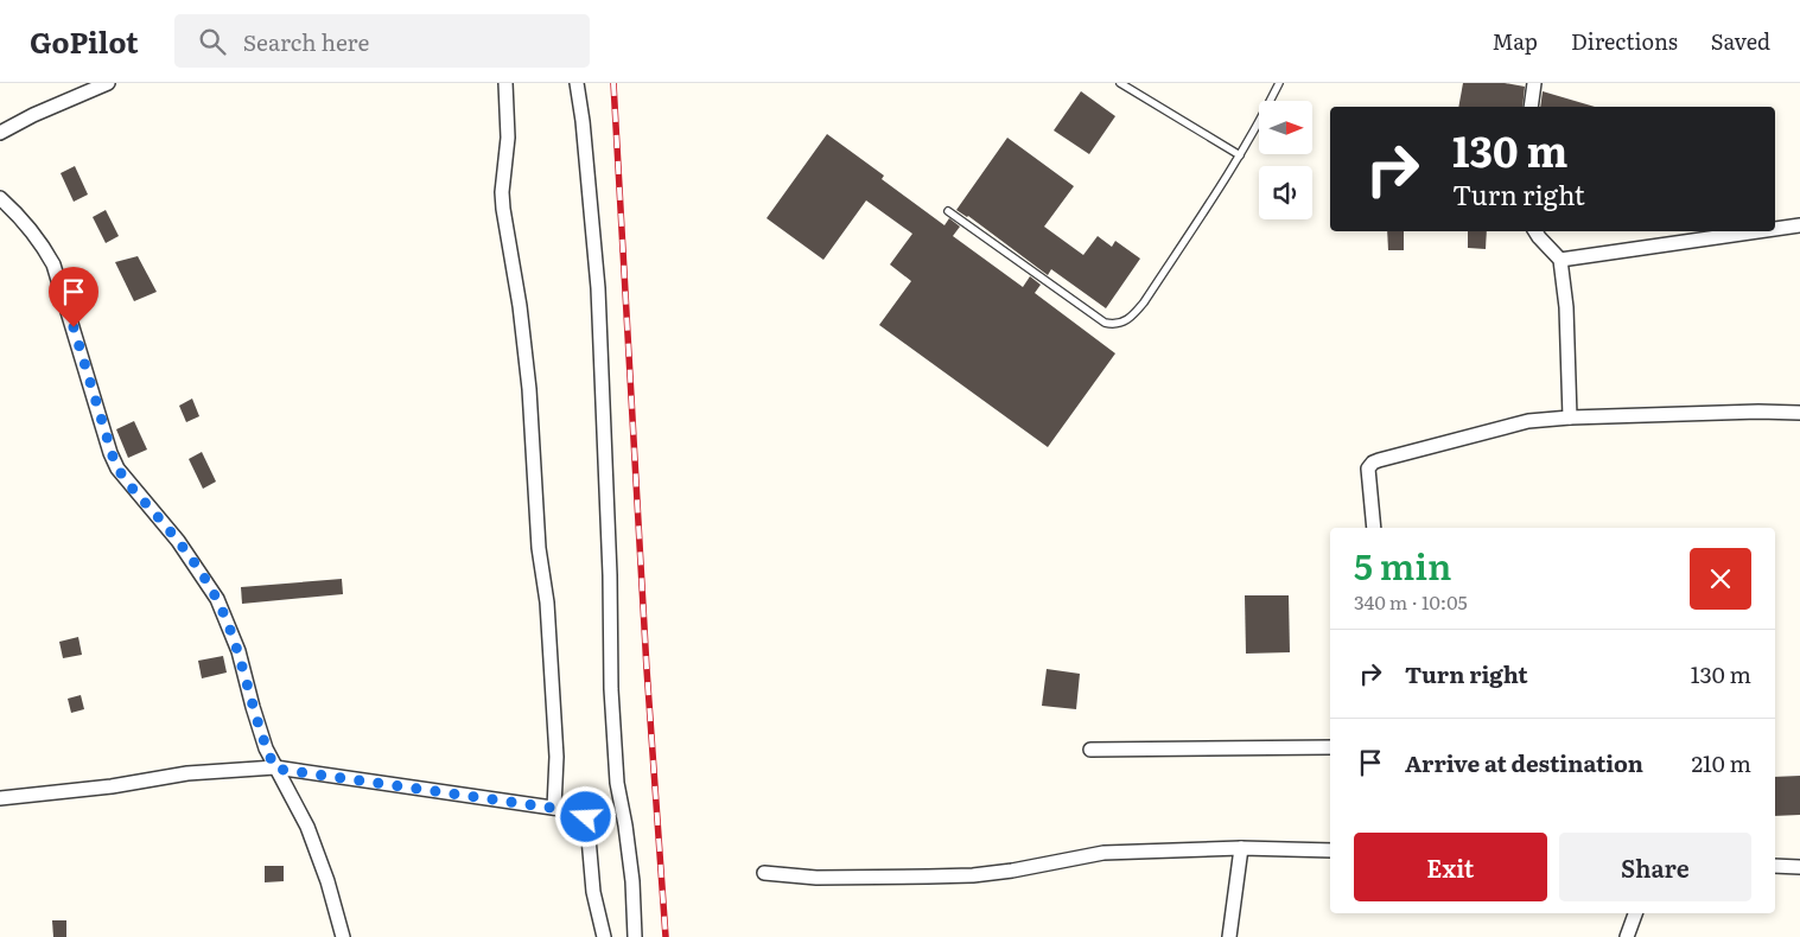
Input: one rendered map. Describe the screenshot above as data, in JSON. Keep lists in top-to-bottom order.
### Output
{
  "north": "right",
  "page": {
    "header": "GoPilot",
    "search": "Search here",
    "nav": ["Map", "Directions", "Saved"],
    "turn": ["130 m", "Turn right"],
    "heading": ["5 min", "340 m · 10:05"],
    "list": [
      {
        "name": "Turn right",
        "value": "130 m"
      },
      {
        "name": "Arrive at destination",
        "value": "210 m"
      }
    ],
    "buttons": ["Exit", "Share"]
  }
}
